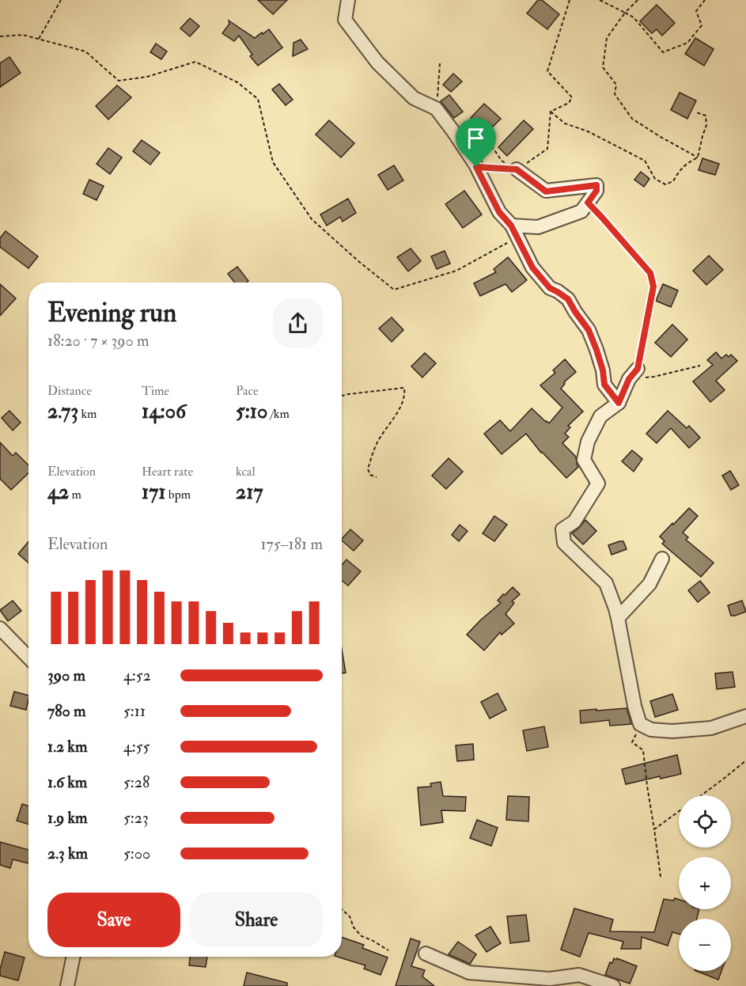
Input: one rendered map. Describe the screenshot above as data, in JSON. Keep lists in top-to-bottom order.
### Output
{
  "page": {
    "heading": ["Evening run", "18:20 · 7 × 390 m"],
    "stats": [
      ["Distance", "2.73 km"],
      ["Time", "14:06"],
      ["Pace", "5:10 /km"],
      ["Elevation", "42 m"],
      ["Heart rate", "171 bpm"],
      ["kcal", "217"]
    ],
    "chart": ["Elevation", "175–181 m"],
    "list": [
      {
        "name": "390 m",
        "note": "4:52"
      },
      {
        "name": "780 m",
        "note": "5:11"
      },
      {
        "name": "1.2 km",
        "note": "4:55"
      },
      {
        "name": "1.6 km",
        "note": "5:28"
      },
      {
        "name": "1.9 km",
        "note": "5:23"
      },
      {
        "name": "2.3 km",
        "note": "5:00"
      }
    ],
    "map_buttons": ["+", "−"],
    "buttons": ["Save", "Share"]
  }
}
